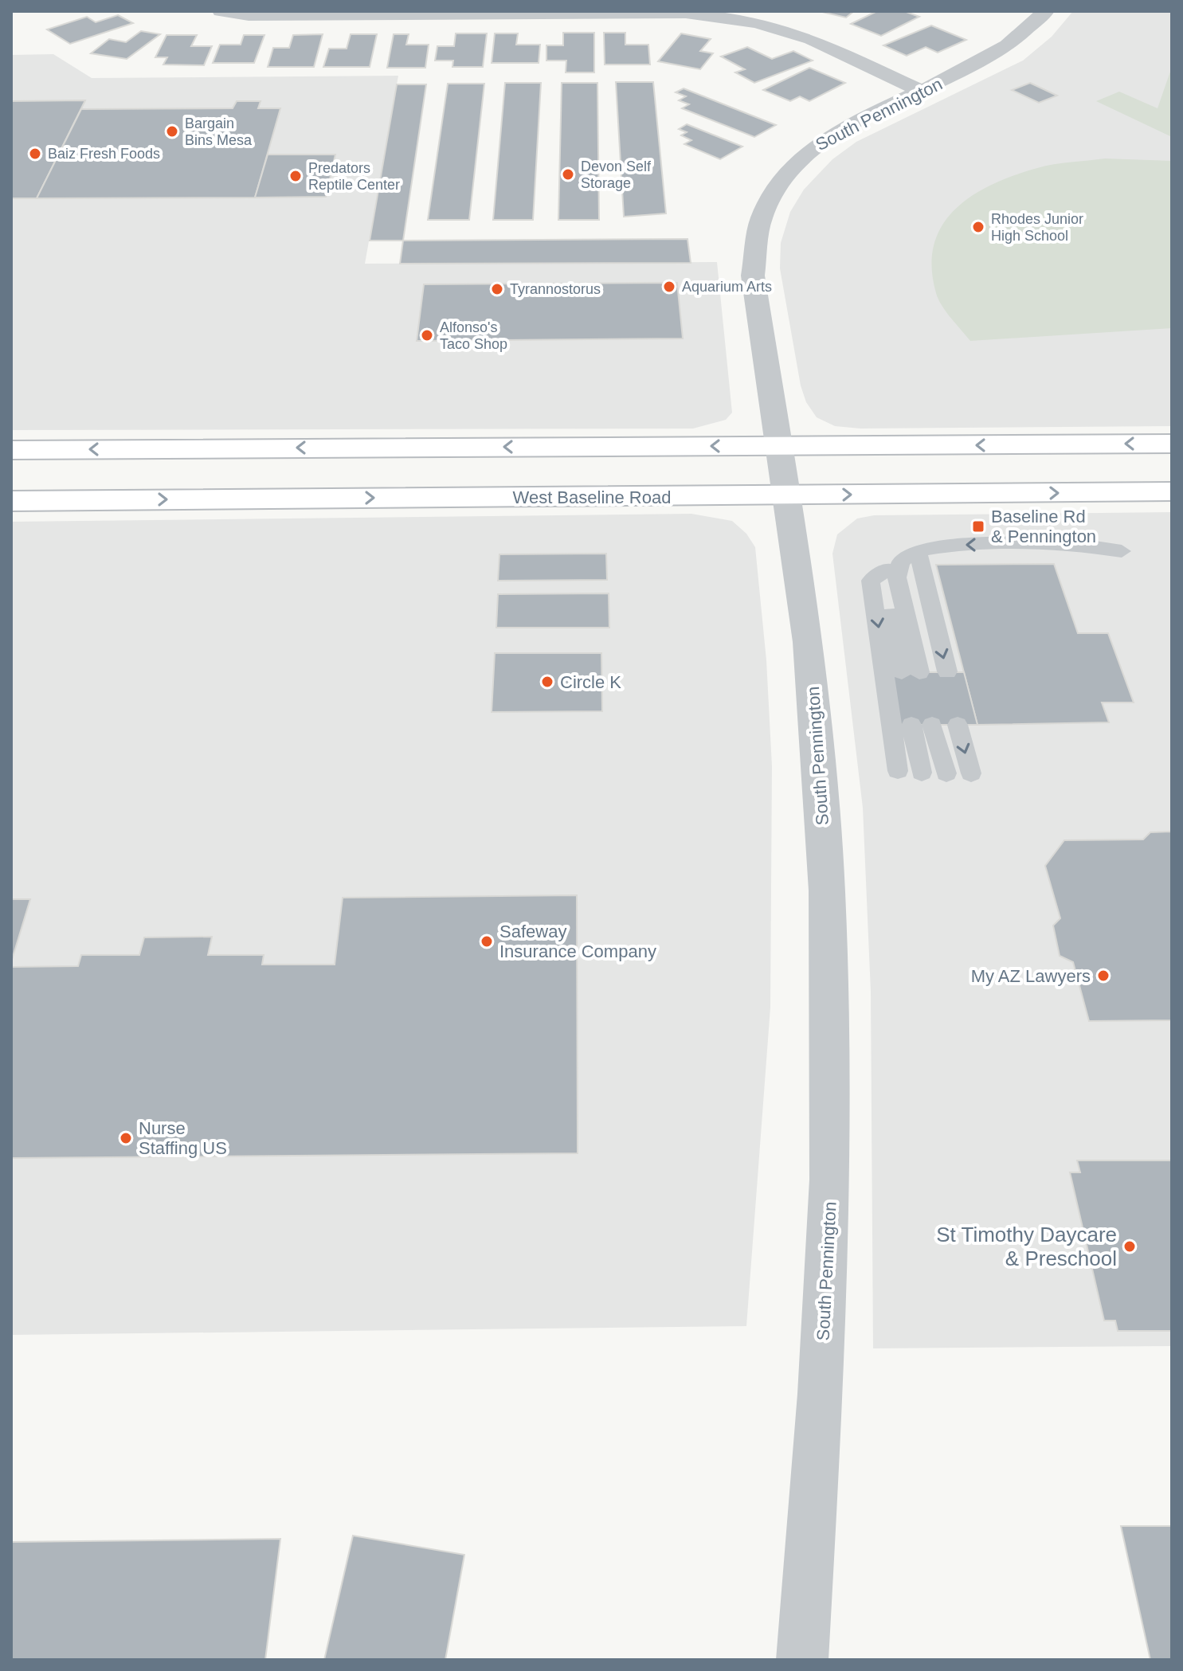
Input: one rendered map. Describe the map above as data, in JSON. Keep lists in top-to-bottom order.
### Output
{
  "streets": {
    "main road": ["West Baseline Road"],
    "street": ["South Pennington"]
  },
  "crossings": [
    ["South Pennington", "West Baseline Road"]
  ],
  "places": {
    "other": [
      "Bargain Bins Mesa",
      "Baiz Fresh Foods",
      "Devon Self Storage",
      "Predators Reptile Center",
      "Rhodes Junior High School",
      "Aquarium Arts",
      "Tyrannostorus",
      "Alfonso's Taco Shop",
      "Circle K",
      "Safeway Insurance Company",
      "My AZ Lawyers",
      "Nurse Staffing US",
      "St Timothy Daycare & Preschool"
    ],
    "transit": ["Baseline Rd & Pennington"]
  }
}
